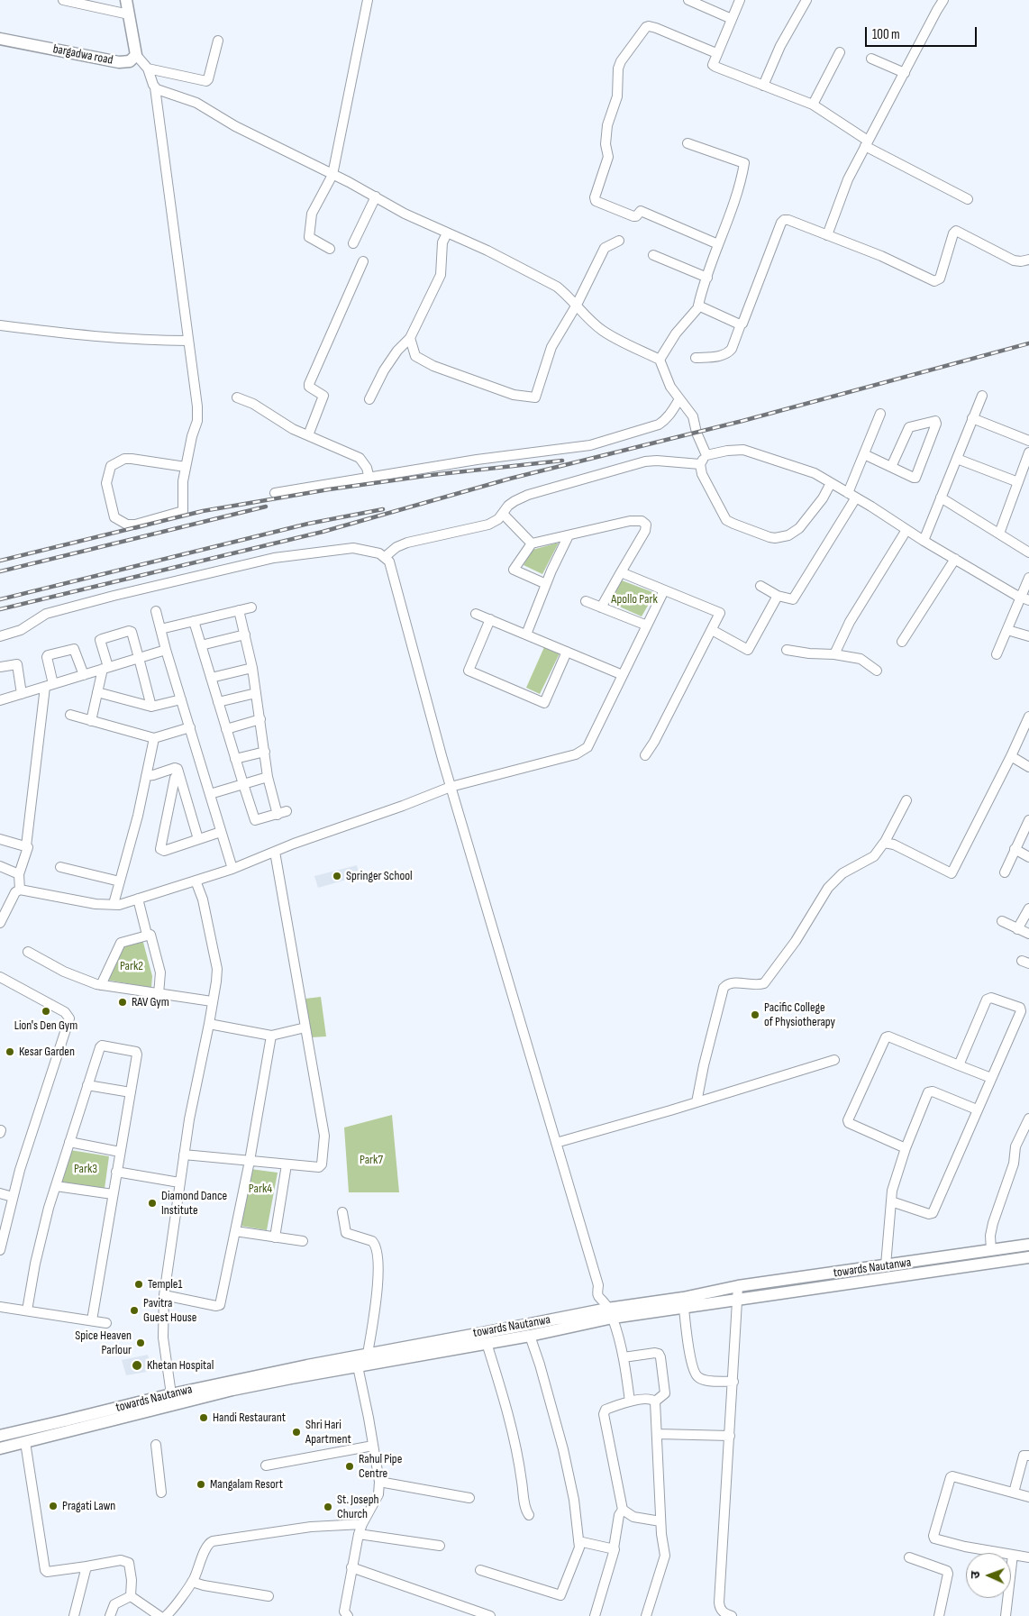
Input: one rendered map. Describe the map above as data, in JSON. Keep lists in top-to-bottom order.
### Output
{
  "streets": {
    "main road": ["bargadwa road", "towards Nautanwa"]
  },
  "parks": [
    "Apollo Park",
    "Park2",
    "Park7",
    "Park3",
    "Park4"
  ],
  "places": [
    "Springer School",
    "RAV Gym",
    "Lion's Den Gym",
    "Pacific College of Physiotherapy",
    "Kesar Garden",
    "Diamond Dance Institute",
    "Temple1",
    "Pavitra Guest House",
    "Spice Heaven Parlour",
    "Khetan Hospital",
    "Handi Restaurant",
    "Shri Hari Apartment",
    "Rahul Pipe Centre",
    "Mangalam Resort",
    "Pragati Lawn",
    "St. Joseph Church"
  ],
  "scale_bar": "100 m",
  "north": "left"
}
